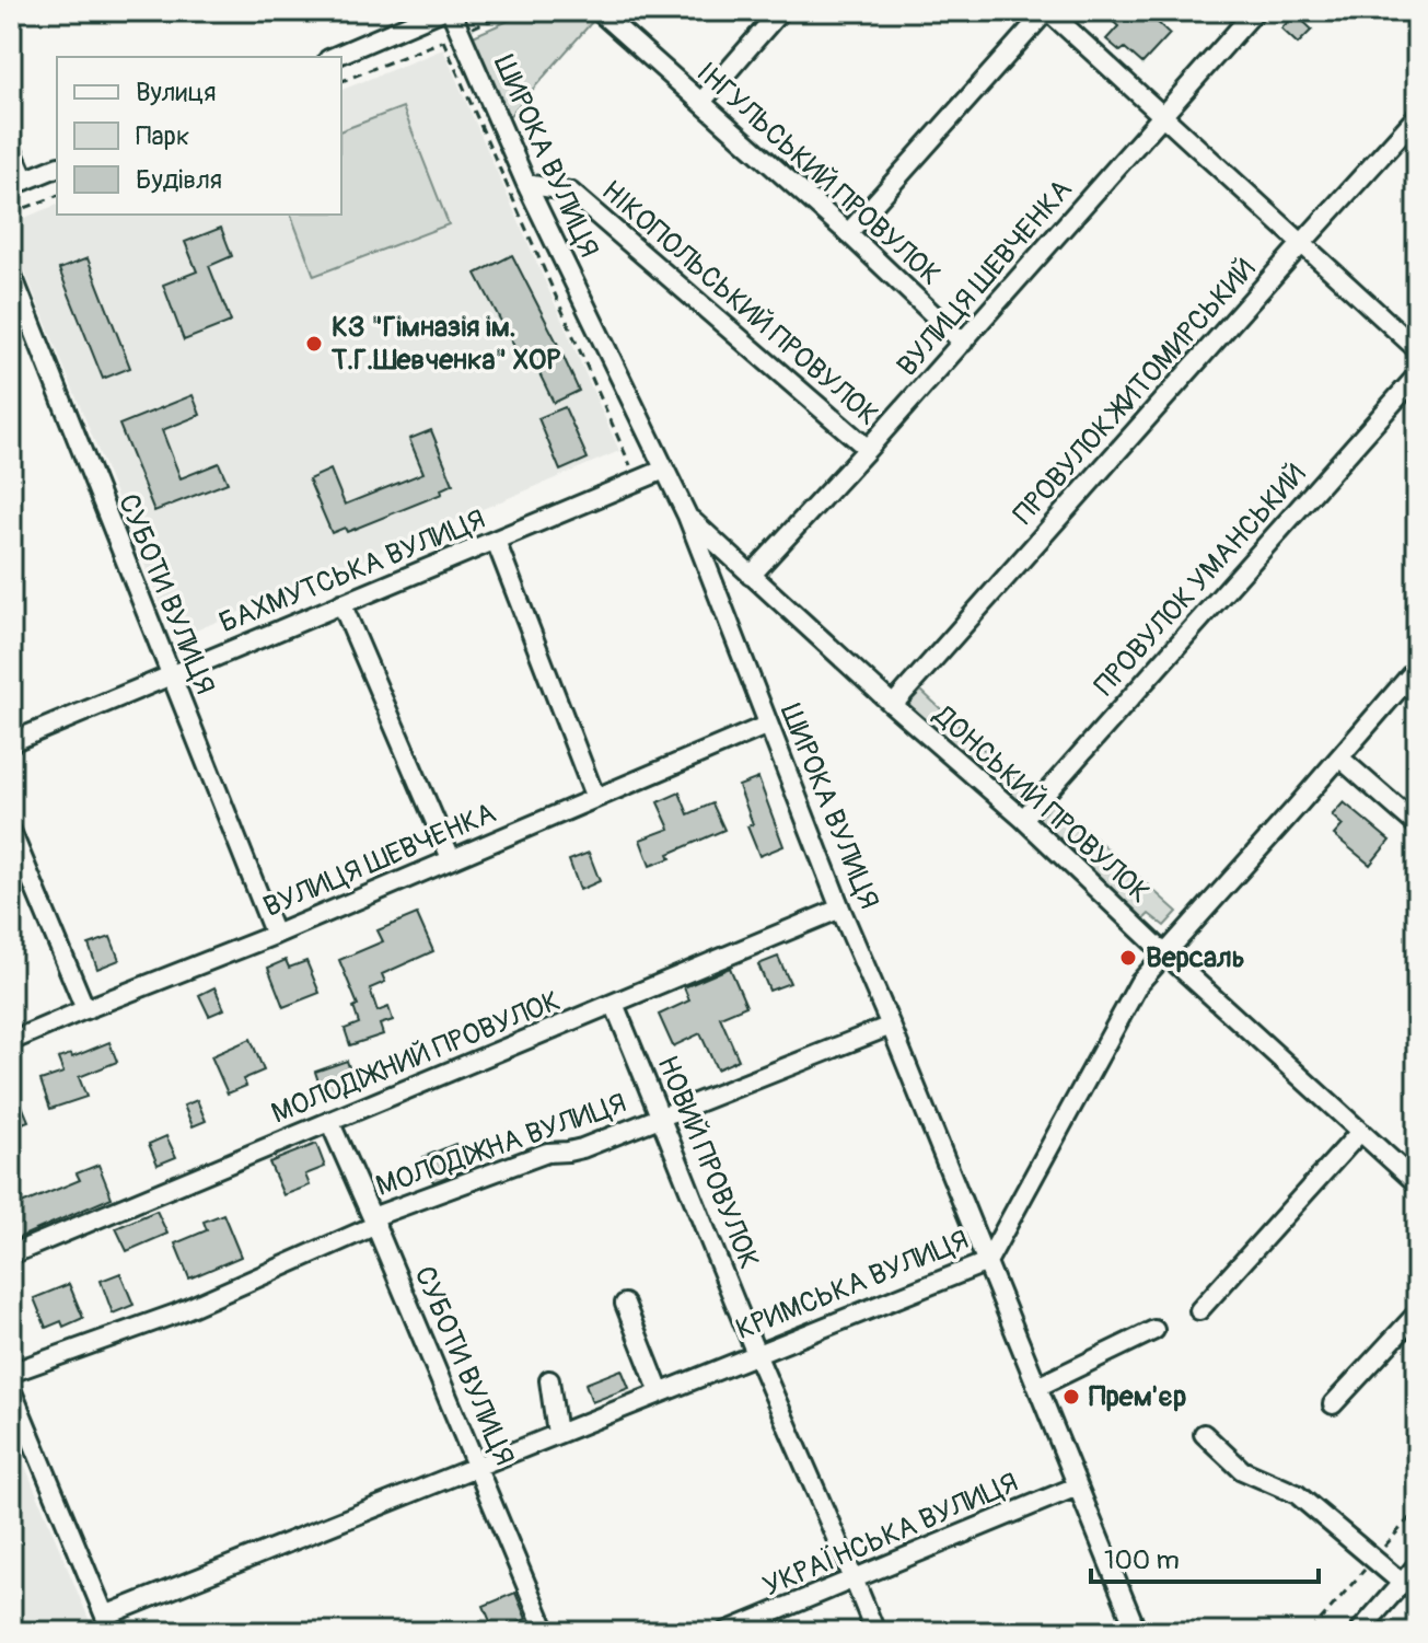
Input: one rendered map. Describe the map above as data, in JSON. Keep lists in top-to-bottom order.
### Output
{
  "streets": {
    "street": [
      "ШИРОКА ВУЛИЦЯ",
      "ІНГУЛЬСЬКИЙ ПРОВУЛОК",
      "ВУЛИЦЯ ШЕВЧЕНКА",
      "НІКОПОЛЬСЬКИЙ ПРОВУЛОК",
      "ПРОВУЛОК ЖИТОМИРСЬКИЙ",
      "БАХМУТСЬКА ВУЛИЦЯ",
      "ПРОВУЛОК УМАНСЬКИЙ",
      "СУБОТИ ВУЛИЦЯ",
      "ДОНСЬКИЙ ПРОВУЛОК",
      "МОЛОДІЖНИЙ ПРОВУЛОК",
      "МОЛОДІЖНА ВУЛИЦЯ",
      "НОВИЙ ПРОВУЛОК",
      "КРИМСЬКА ВУЛИЦЯ",
      "УКРАЇНСЬКА ВУЛИЦЯ"
    ]
  },
  "crossings": [
    ["ШИРОКА ВУЛИЦЯ", "ВУЛИЦЯ ШЕВЧЕНКА"],
    ["ШИРОКА ВУЛИЦЯ", "НІКОПОЛЬСЬКИЙ ПРОВУЛОК"],
    ["ШИРОКА ВУЛИЦЯ", "БАХМУТСЬКА ВУЛИЦЯ"],
    ["ШИРОКА ВУЛИЦЯ", "ДОНСЬКИЙ ПРОВУЛОК"],
    ["ШИРОКА ВУЛИЦЯ", "МОЛОДІЖНИЙ ПРОВУЛОК"],
    ["ШИРОКА ВУЛИЦЯ", "МОЛОДІЖНА ВУЛИЦЯ"],
    ["ШИРОКА ВУЛИЦЯ", "КРИМСЬКА ВУЛИЦЯ"],
    ["ШИРОКА ВУЛИЦЯ", "УКРАЇНСЬКА ВУЛИЦЯ"],
    ["ІНГУЛЬСЬКИЙ ПРОВУЛОК", "ВУЛИЦЯ ШЕВЧЕНКА"],
    ["ВУЛИЦЯ ШЕВЧЕНКА", "НІКОПОЛЬСЬКИЙ ПРОВУЛОК"],
    ["ВУЛИЦЯ ШЕВЧЕНКА", "СУБОТИ ВУЛИЦЯ"],
    ["ВУЛИЦЯ ШЕВЧЕНКА", "ДОНСЬКИЙ ПРОВУЛОК"],
    ["ПРОВУЛОК ЖИТОМИРСЬКИЙ", "ДОНСЬКИЙ ПРОВУЛОК"],
    ["БАХМУТСЬКА ВУЛИЦЯ", "СУБОТИ ВУЛИЦЯ"],
    ["ПРОВУЛОК УМАНСЬКИЙ", "ДОНСЬКИЙ ПРОВУЛОК"],
    ["СУБОТИ ВУЛИЦЯ", "МОЛОДІЖНИЙ ПРОВУЛОК"],
    ["СУБОТИ ВУЛИЦЯ", "МОЛОДІЖНА ВУЛИЦЯ"],
    ["СУБОТИ ВУЛИЦЯ", "КРИМСЬКА ВУЛИЦЯ"],
    ["ДОНСЬКИЙ ПРОВУЛОК", "КРИМСЬКА ВУЛИЦЯ"],
    ["МОЛОДІЖНИЙ ПРОВУЛОК", "НОВИЙ ПРОВУЛОК"],
    ["МОЛОДІЖНА ВУЛИЦЯ", "НОВИЙ ПРОВУЛОК"],
    ["НОВИЙ ПРОВУЛОК", "КРИМСЬКА ВУЛИЦЯ"],
    ["НОВИЙ ПРОВУЛОК", "УКРАЇНСЬКА ВУЛИЦЯ"]
  ],
  "places": ["КЗ \"Гімназія ім. Т.Г.Шевченка\" ХОР", "Версаль", "Прем'єр"],
  "legend": ["Вулиця", "Парк", "Будівля"],
  "scale_bar": "100 m"
}
